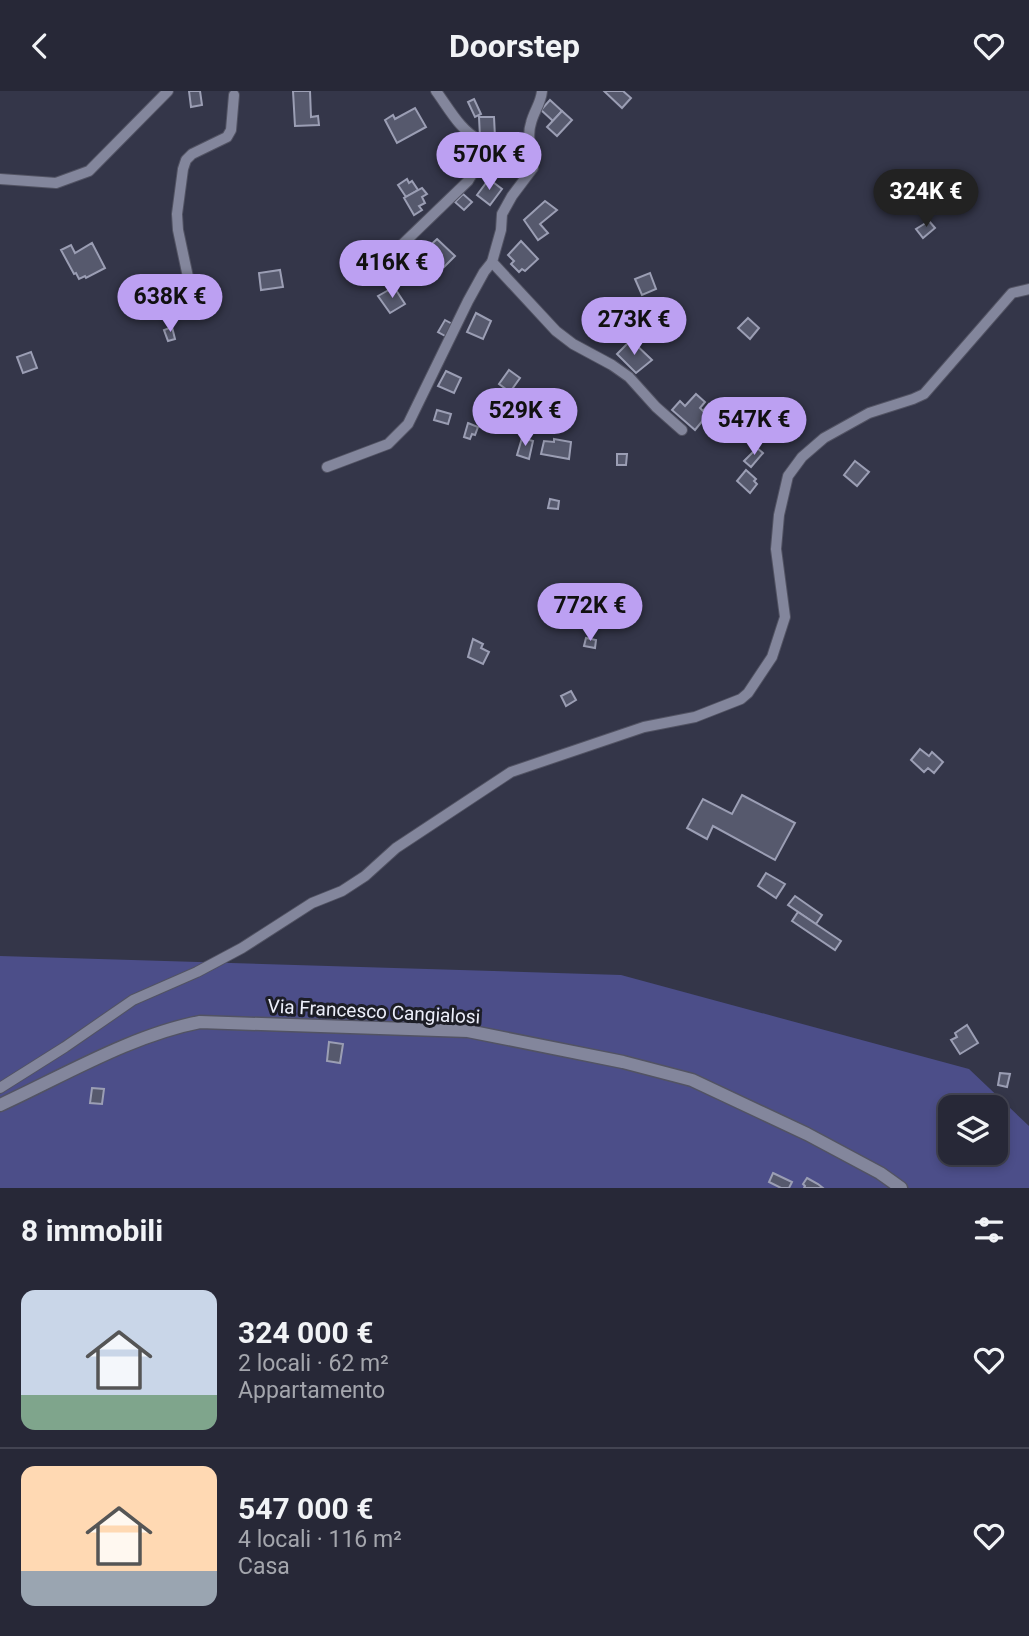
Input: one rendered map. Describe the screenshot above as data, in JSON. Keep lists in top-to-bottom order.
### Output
{
  "streets": {
    "street": ["Via Francesco Cangialosi"]
  },
  "page": {
    "header": "Doorstep",
    "price": [
      "570K €",
      "324K €",
      "416K €",
      "638K €",
      "273K €",
      "529K €",
      "547K €",
      "772K €"
    ],
    "heading": "8 immobili",
    "list": [
      {
        "name": "324 000 €",
        "note": "2 locali · 62 m² · Appartamento"
      },
      {
        "name": "547 000 €",
        "note": "4 locali · 116 m² · Casa"
      }
    ]
  }
}
